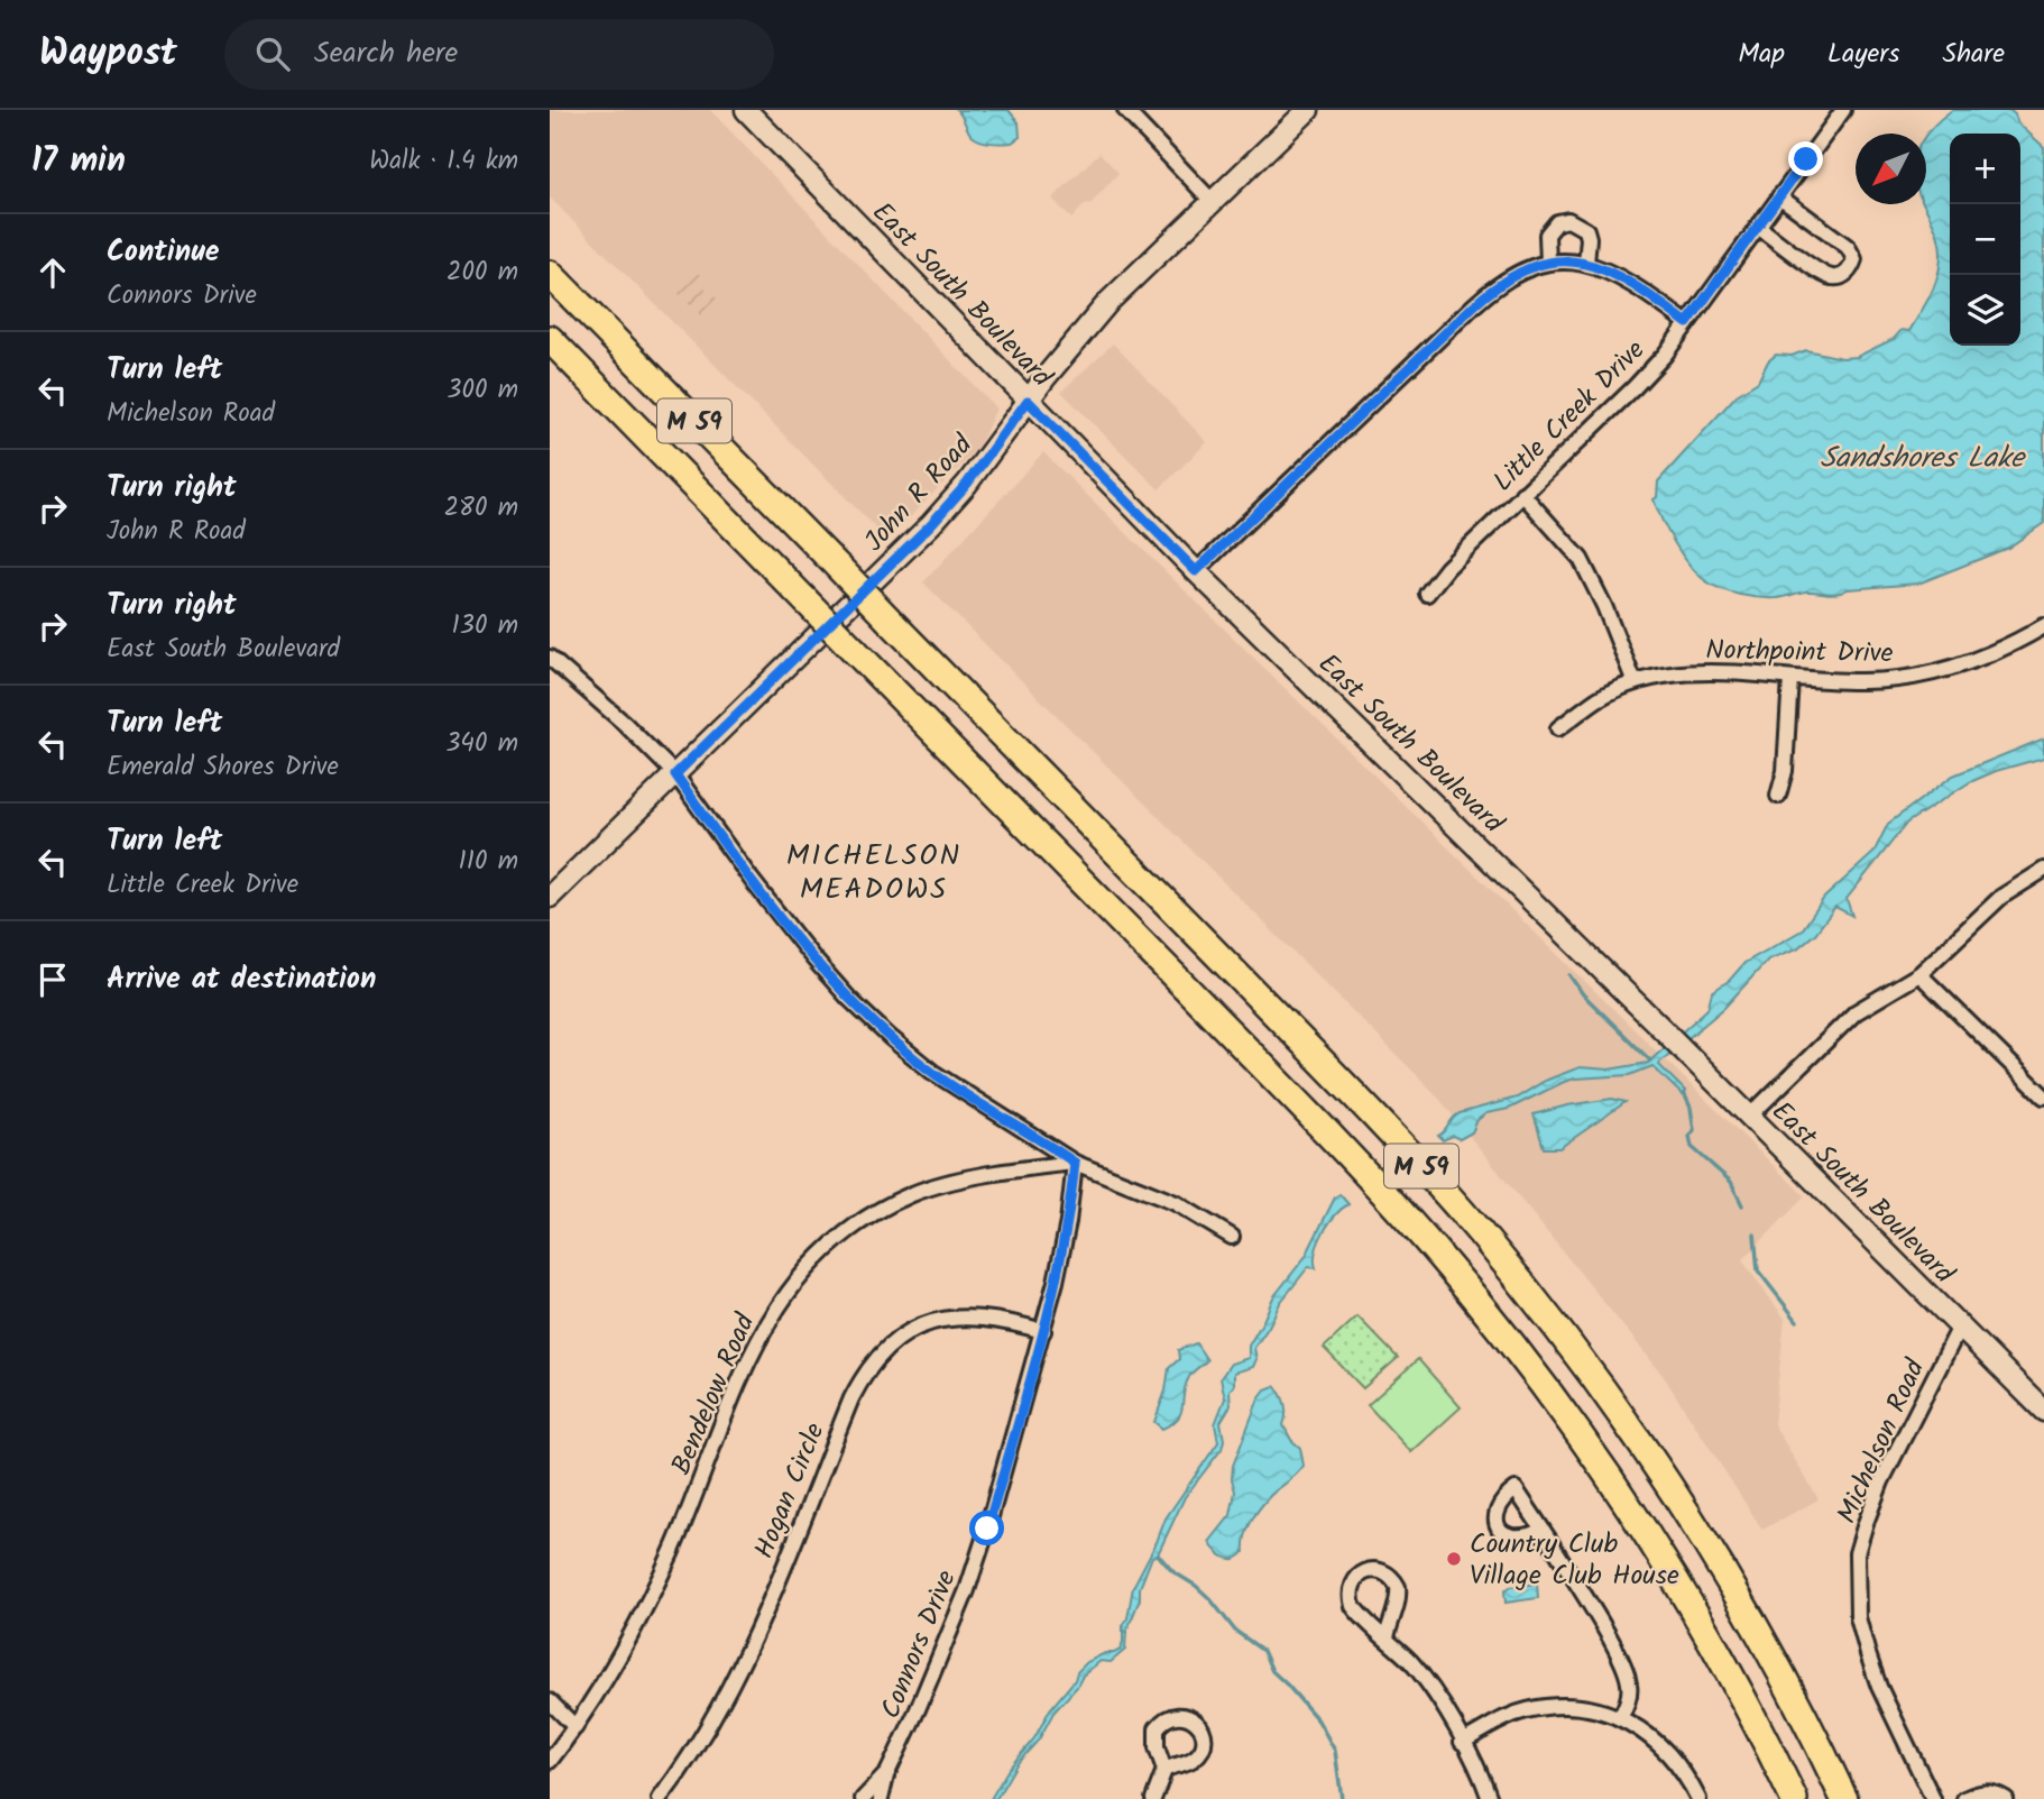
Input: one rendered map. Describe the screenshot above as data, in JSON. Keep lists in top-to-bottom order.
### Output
{
  "streets": {
    "highway": ["M 59"],
    "street": [
      "East South Boulevard",
      "Little Creek Drive",
      "John R Road",
      "Northpoint Drive",
      "Bendelow Road",
      "Michelson Road",
      "Hogan Circle",
      "Connors Drive"
    ]
  },
  "crossings": [
    ["East South Boulevard", "John R Road"],
    ["East South Boulevard", "Michelson Road"],
    ["Bendelow Road", "Connors Drive"],
    ["Hogan Circle", "Connors Drive"]
  ],
  "districts": ["MICHELSON MEADOWS"],
  "water": ["Sandshores Lake"],
  "places": ["Country Club Village Club House"],
  "north": "bottom left",
  "page": {
    "header": "Waypost",
    "search": "Search here",
    "nav": ["Map", "Layers", "Share"],
    "heading": ["17 min", "Walk · 1.4 km"],
    "map_buttons": ["+", "−"],
    "list": [
      ["Continue", "Connors Drive", "200 m"],
      ["Turn left", "Michelson Road", "300 m"],
      ["Turn right", "John R Road", "280 m"],
      ["Turn right", "East South Boulevard", "130 m"],
      ["Turn left", "Emerald Shores Drive", "340 m"],
      ["Turn left", "Little Creek Drive", "110 m"],
      "Arrive at destination"
    ]
  }
}
